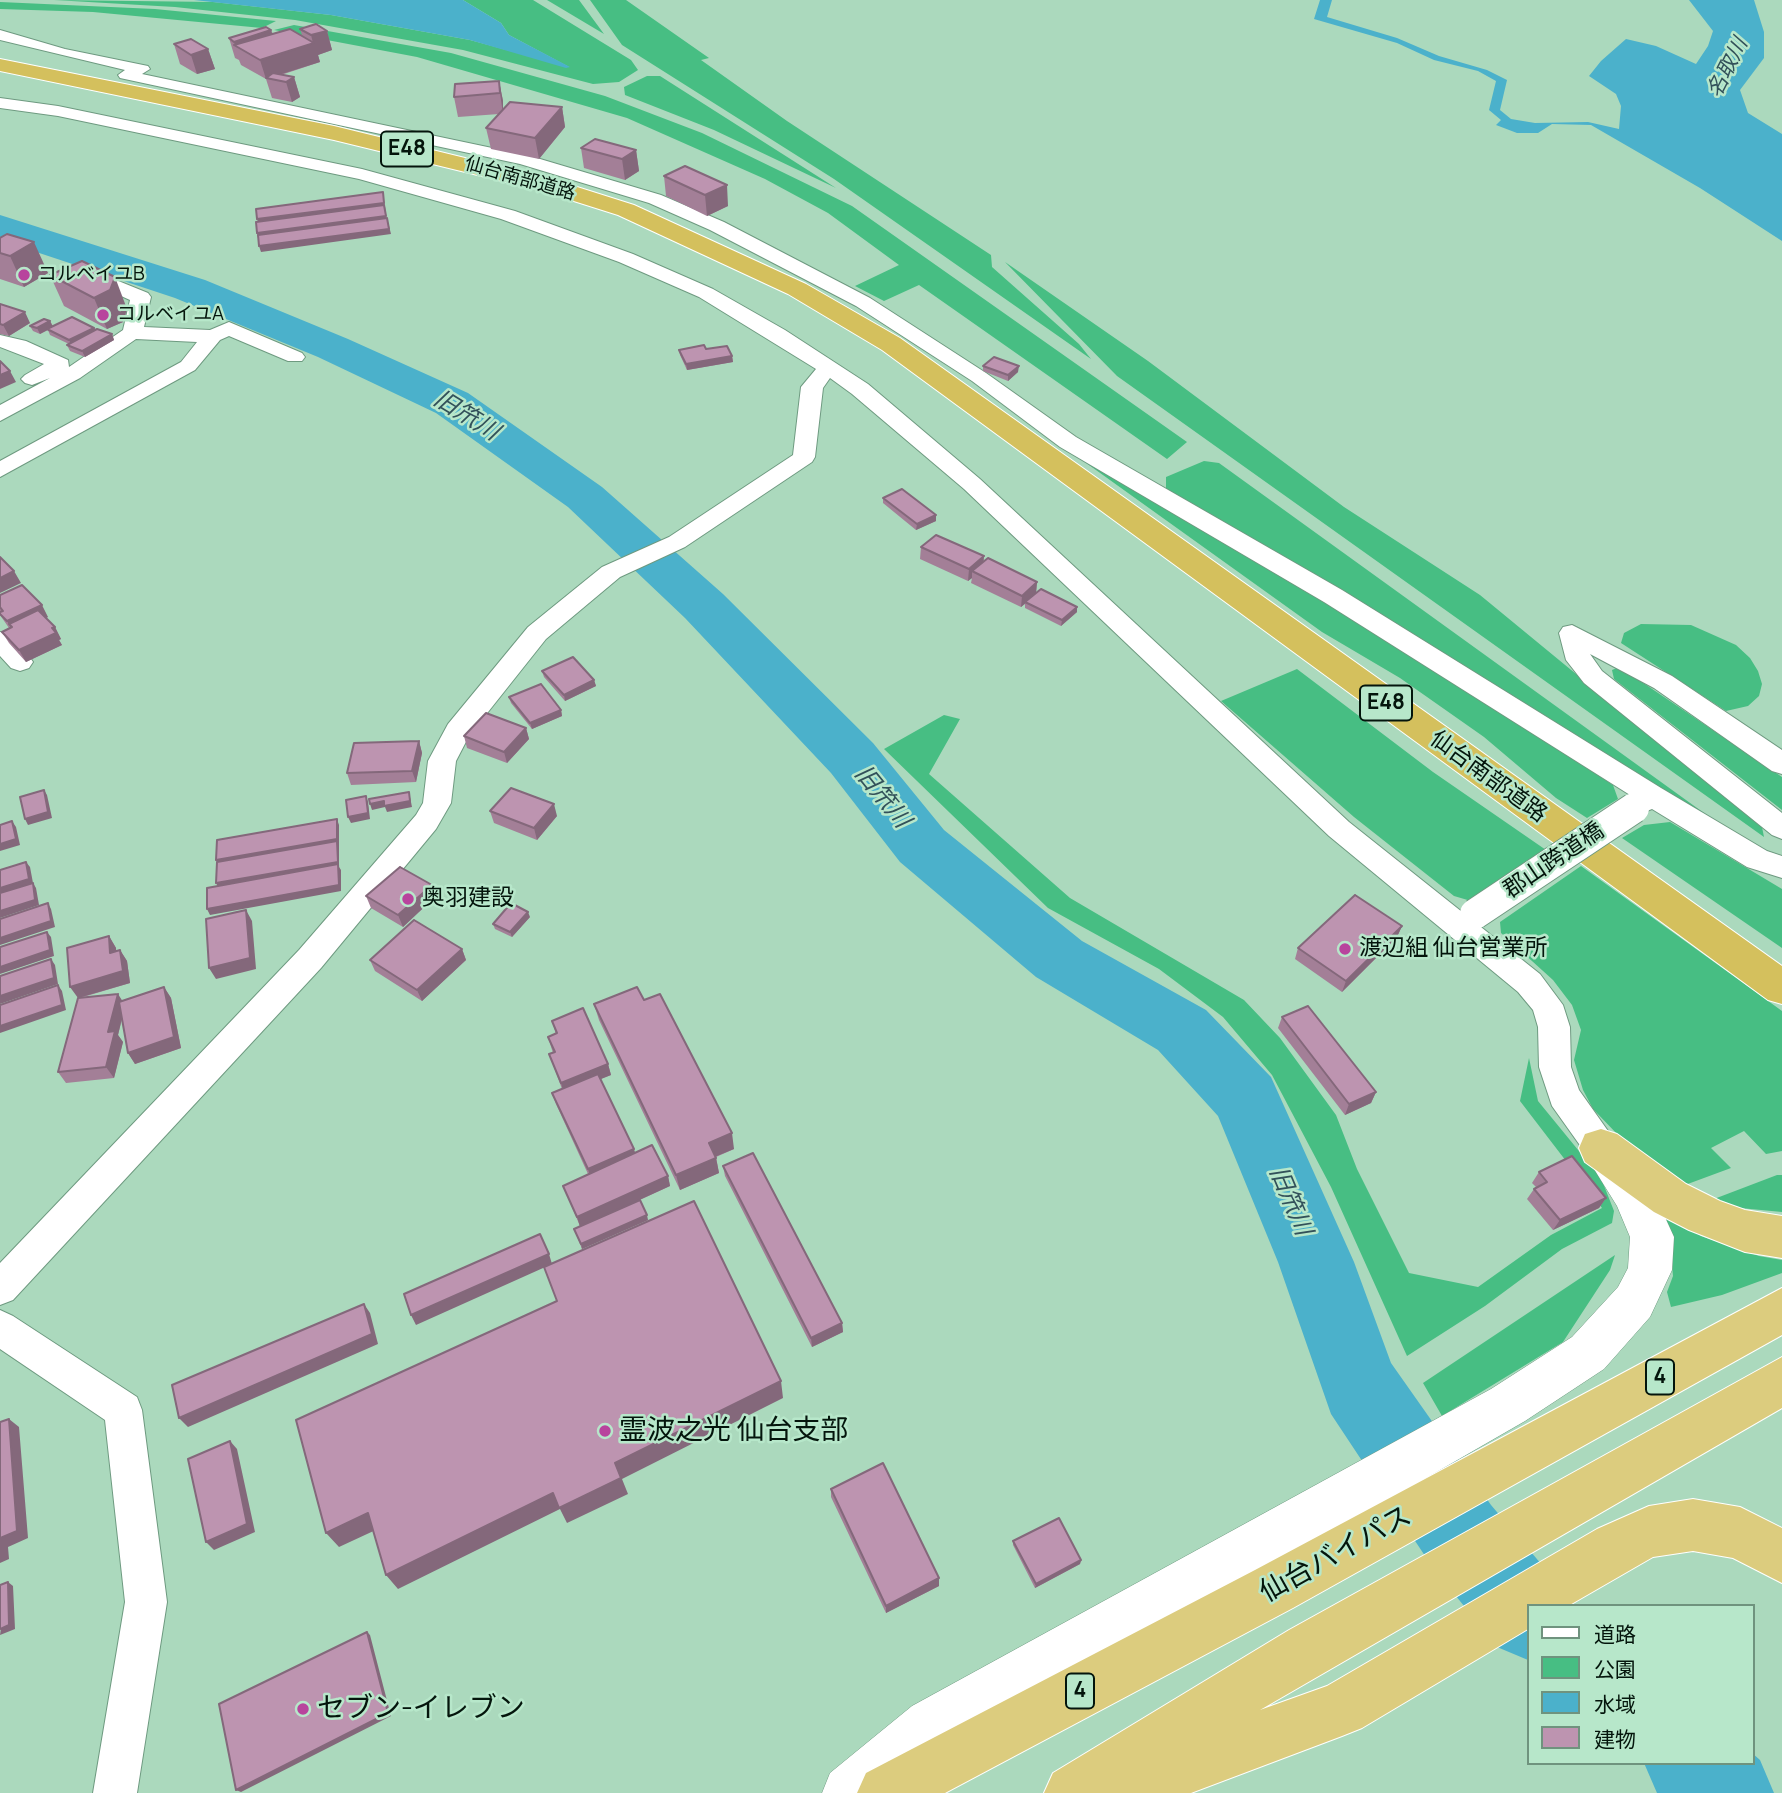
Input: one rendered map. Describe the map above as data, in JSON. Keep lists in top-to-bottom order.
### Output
{
  "streets": {
    "highway": [
      "E48",
      "仙台南部道路",
      "4",
      "仙台バイパス"
    ],
    "street": ["郡山跨道橋"]
  },
  "water": ["名取川", "旧笊川"],
  "places": [
    "コルベイユB",
    "コルベイユA",
    "奥羽建設",
    "渡辺組 仙台営業所",
    "霊波之光 仙台支部",
    "セブン-イレブン"
  ],
  "legend": [
    "道路",
    "公園",
    "水域",
    "建物"
  ]
}
